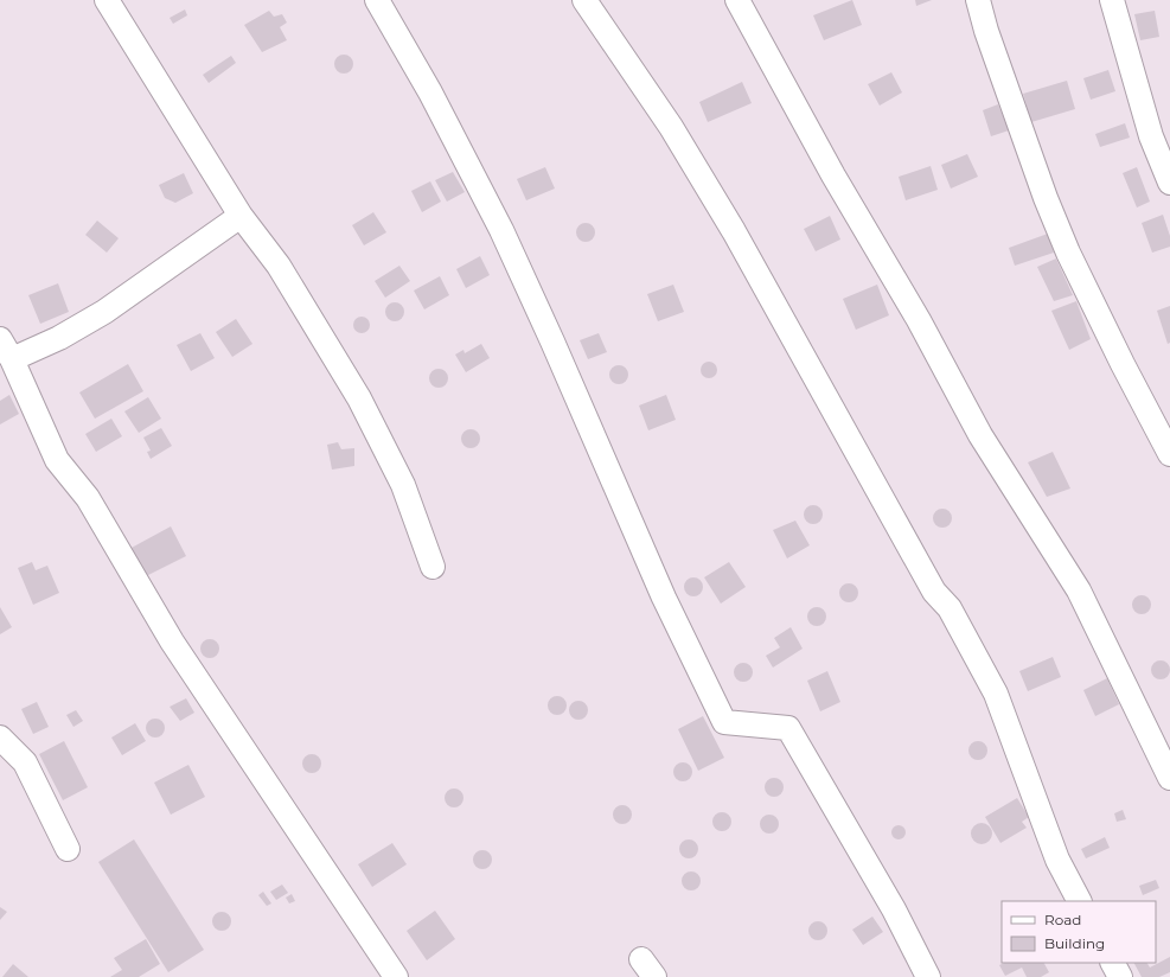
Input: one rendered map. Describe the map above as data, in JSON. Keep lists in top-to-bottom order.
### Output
{
  "legend": ["Road", "Building"]
}
